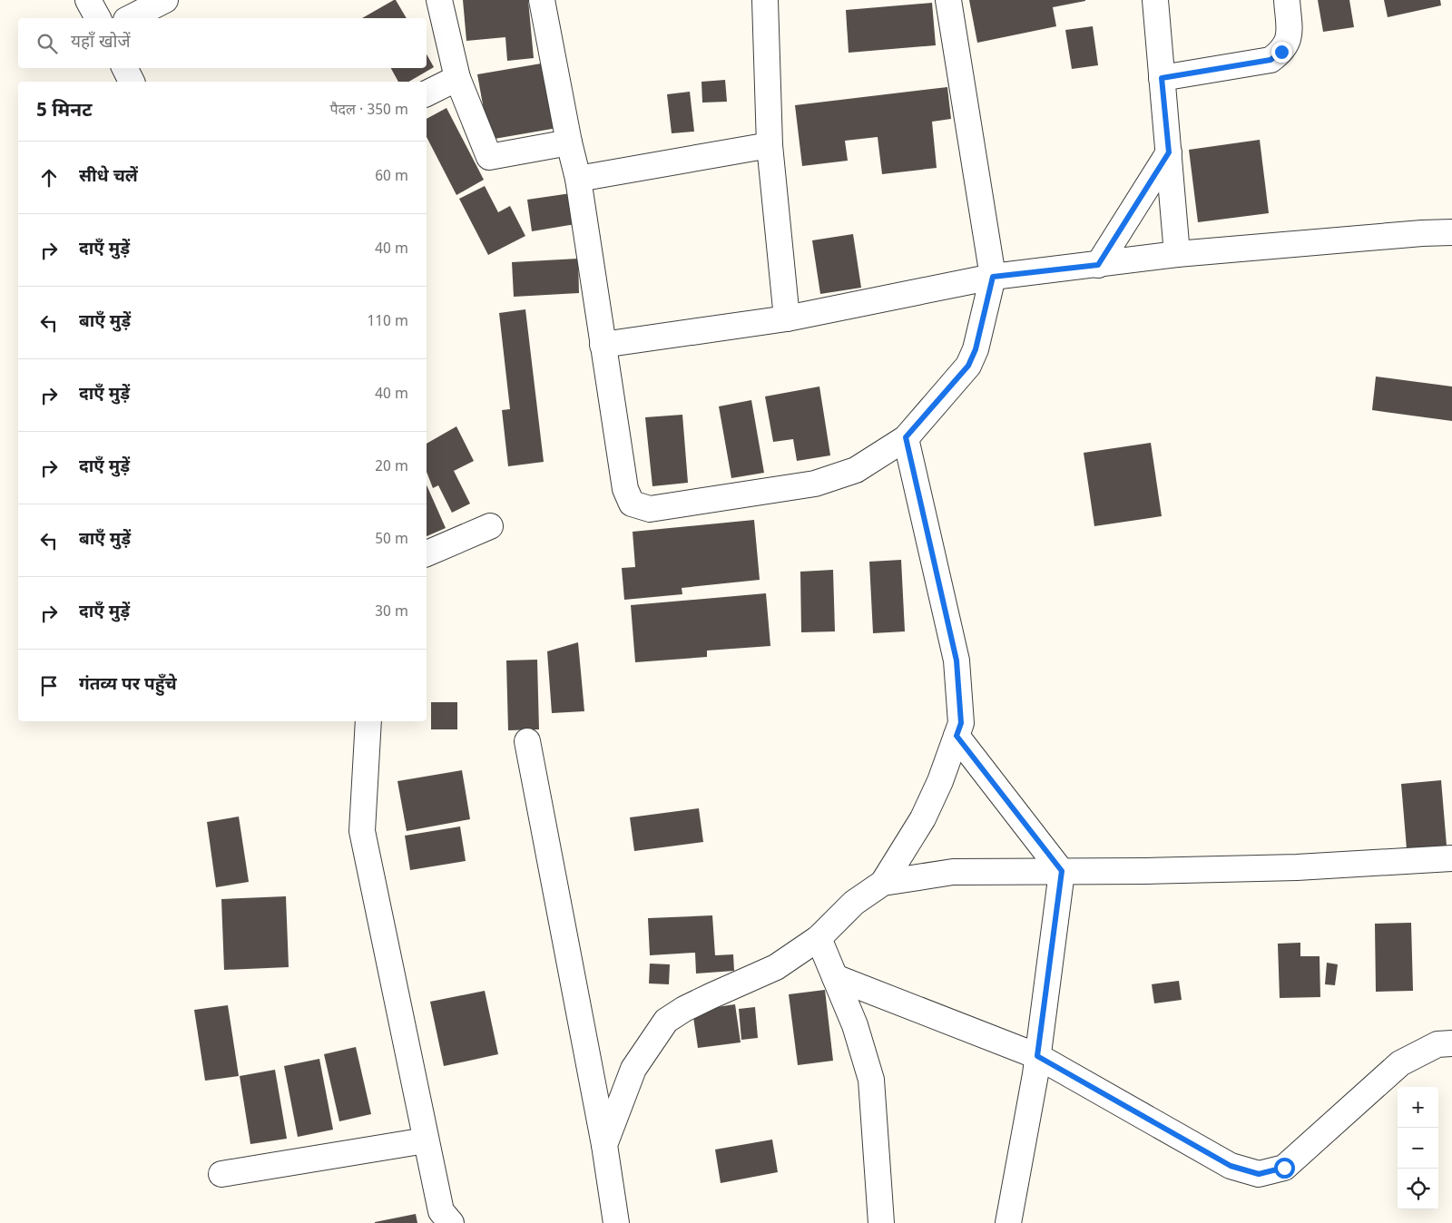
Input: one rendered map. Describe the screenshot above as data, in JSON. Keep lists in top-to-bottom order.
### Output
{
  "page": {
    "search": "यहाँ खोजें",
    "heading": ["5 मिनट", "पैदल · 350 m"],
    "list": [
      ["सीधे चलें", "60 m"],
      ["दाएँ मुड़ें", "40 m"],
      ["बाएँ मुड़ें", "110 m"],
      ["दाएँ मुड़ें", "40 m"],
      ["दाएँ मुड़ें", "20 m"],
      ["बाएँ मुड़ें", "50 m"],
      ["दाएँ मुड़ें", "30 m"],
      "गंतव्य पर पहुँचे"
    ],
    "map_buttons": ["+", "−"]
  }
}
